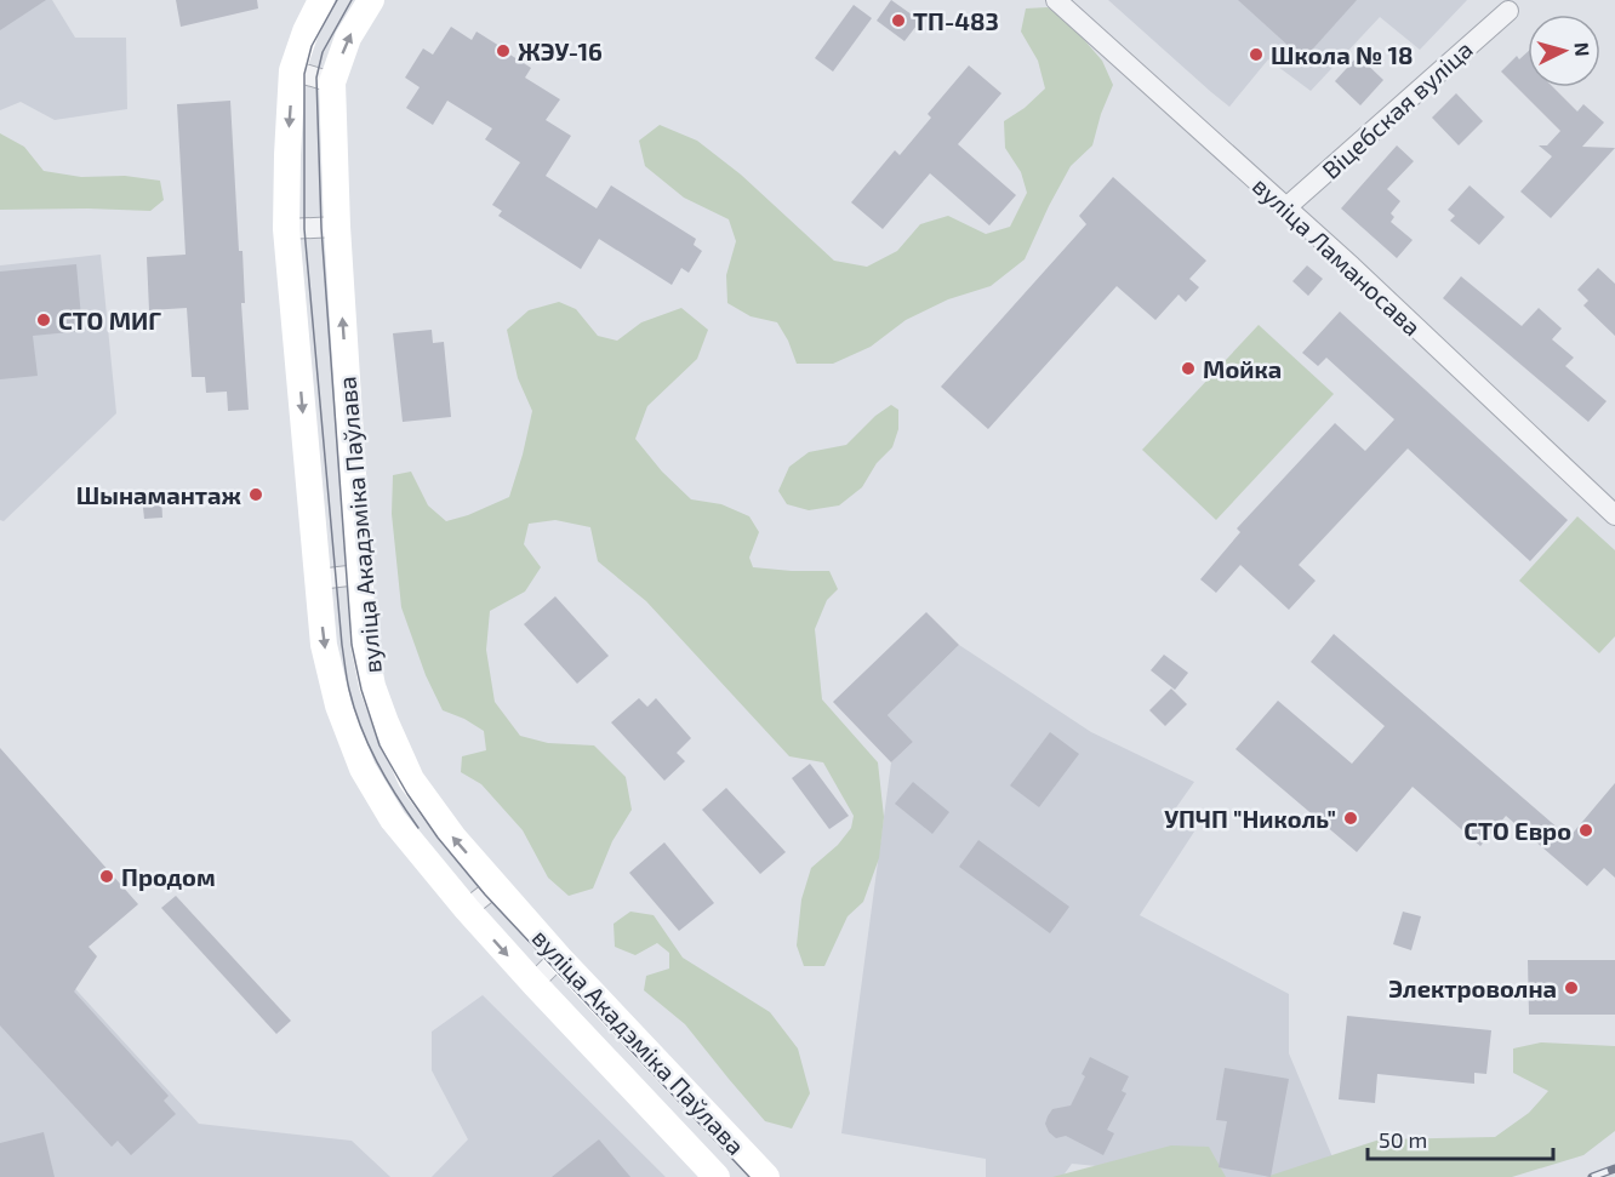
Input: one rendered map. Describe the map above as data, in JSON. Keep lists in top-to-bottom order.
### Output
{
  "streets": {
    "main road": ["вуліца Акадэміка Паўлава"],
    "street": ["Віцебская вуліца", "вуліца Ламаносава"]
  },
  "crossings": [
    ["Віцебская вуліца", "вуліца Ламаносава"]
  ],
  "places": [
    "ТП-483",
    "ЖЭУ-16",
    "Школа № 18",
    "СТО МИГ",
    "Мойка",
    "Шынамантаж",
    "УПЧП \"Николь\"",
    "СТО Евро",
    "Продом",
    "Электроволна"
  ],
  "scale_bar": "50 m",
  "north": "right"
}
